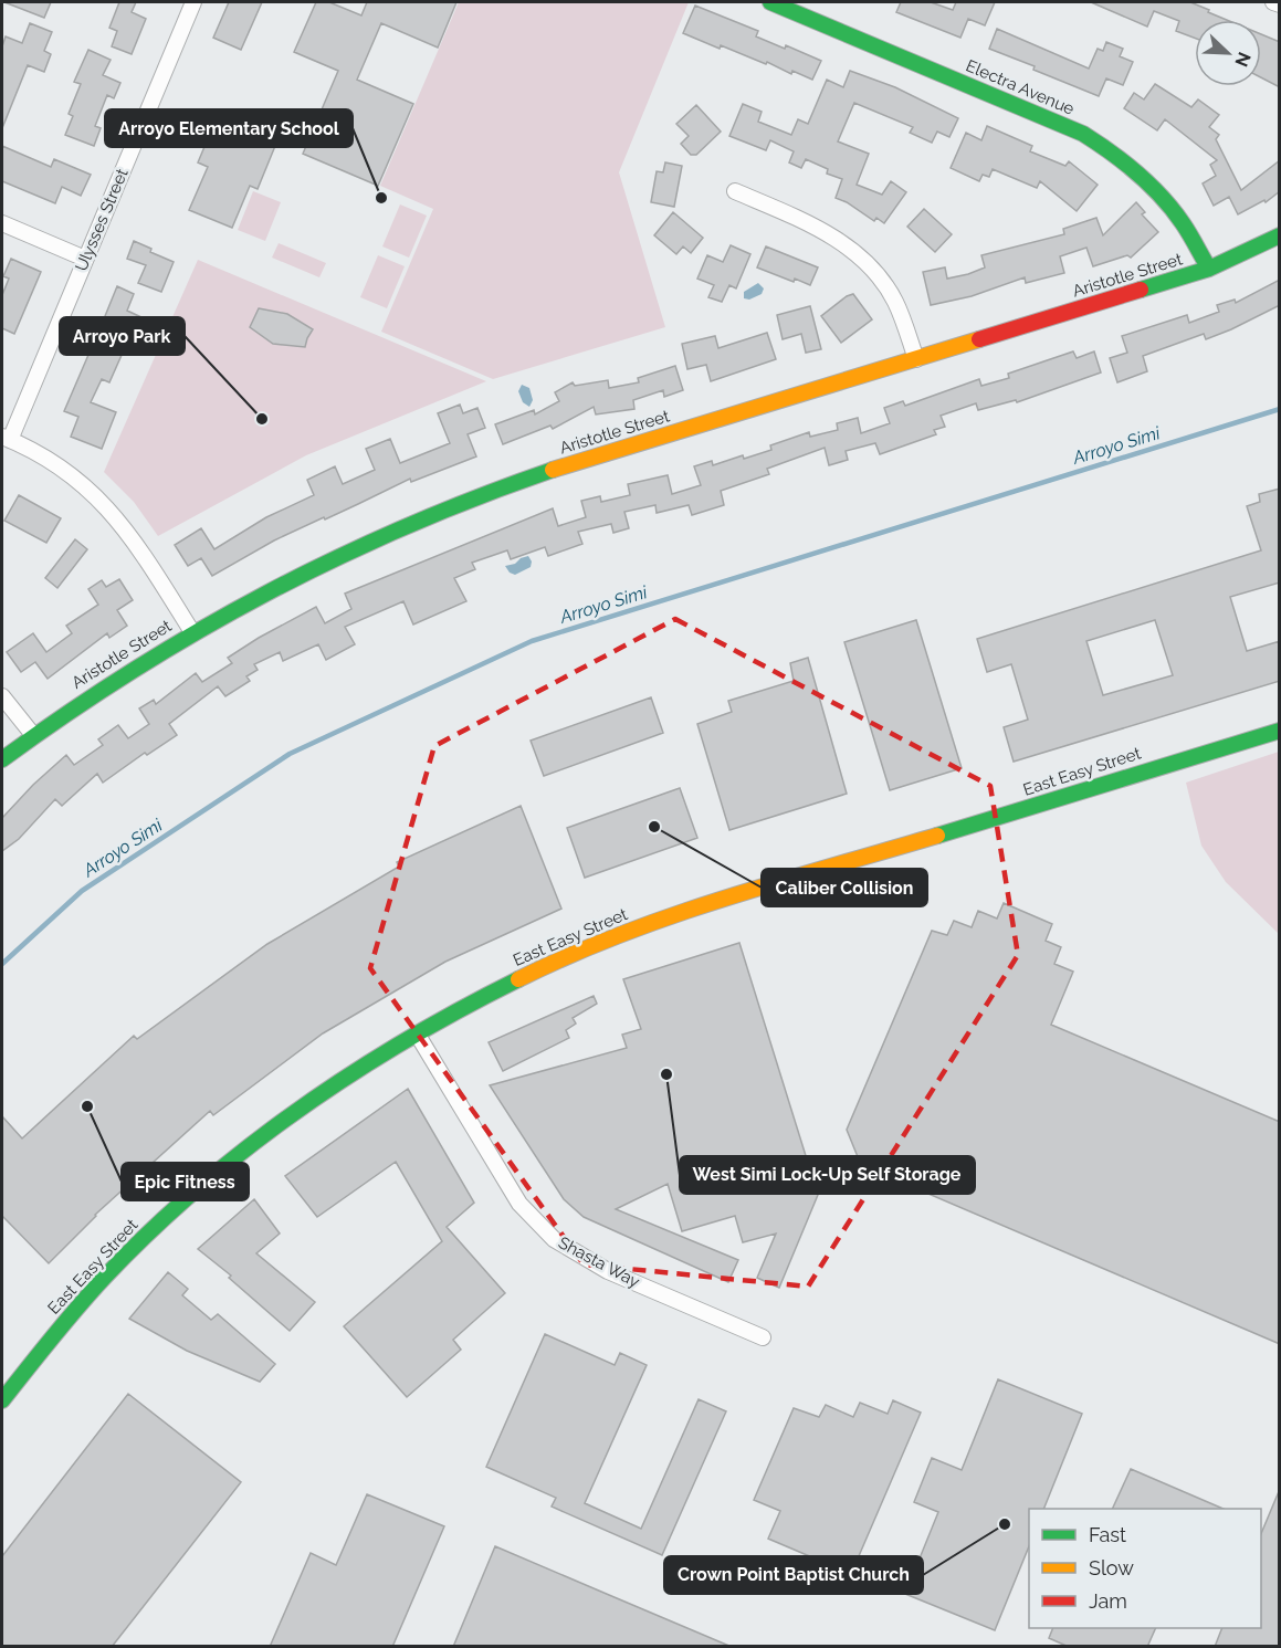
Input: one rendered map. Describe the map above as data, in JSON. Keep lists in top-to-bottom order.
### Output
{
  "streets": {
    "street": [
      "Electra Avenue",
      "Ulysses Street",
      "Aristotle Street",
      "East Easy Street",
      "Shasta Way"
    ]
  },
  "crossings": [
    ["Electra Avenue", "Aristotle Street"],
    ["East Easy Street", "Shasta Way"]
  ],
  "water": ["Arroyo Simi"],
  "places": [
    "Arroyo Elementary School",
    "Arroyo Park",
    "Caliber Collision",
    "West Simi Lock-Up Self Storage",
    "Epic Fitness",
    "Crown Point Baptist Church"
  ],
  "legend": ["Fast", "Slow", "Jam"],
  "north": "bottom right"
}
